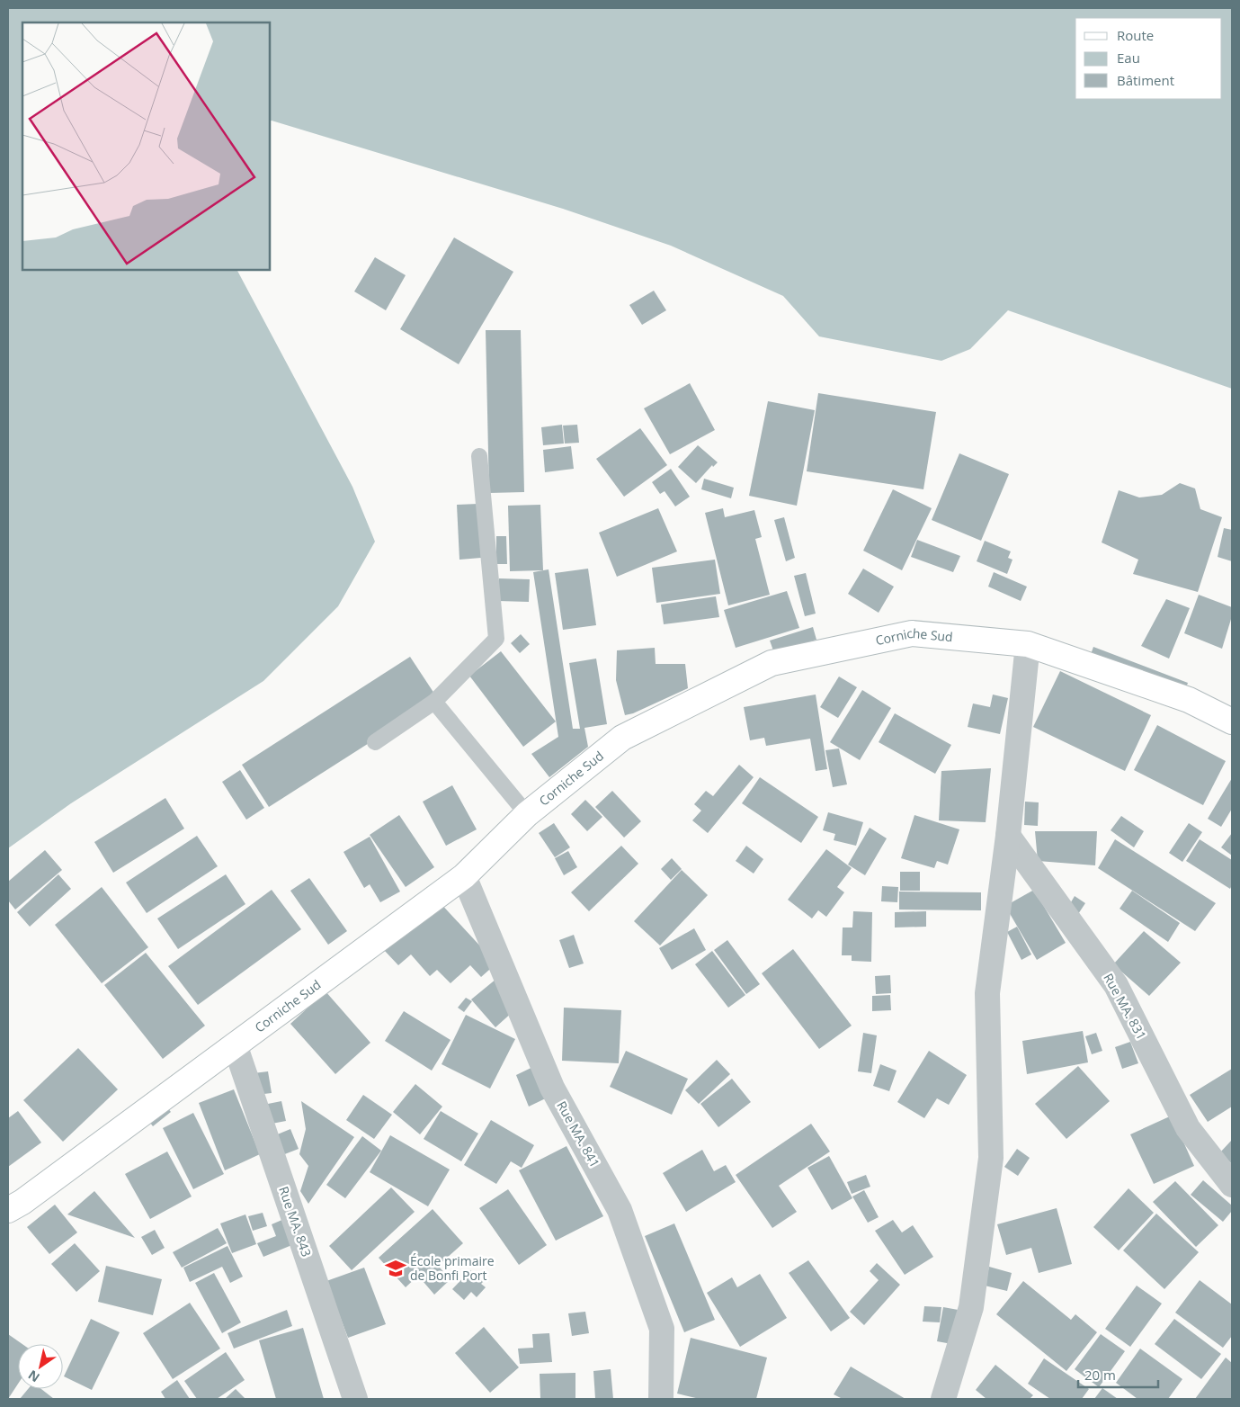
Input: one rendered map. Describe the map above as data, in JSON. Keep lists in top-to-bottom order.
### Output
{
  "streets": {
    "main road": ["Corniche Sud"],
    "street": ["Rue MA. 831", "Rue MA. 841", "Rue MA. 843"]
  },
  "crossings": [
    ["Corniche Sud", "Rue MA. 841"],
    ["Corniche Sud", "Rue MA. 843"]
  ],
  "places": {
    "school or university": ["École primaire de Bonfi Port"]
  },
  "legend": ["Route", "Eau", "Bâtiment"],
  "scale_bar": "20 m",
  "north": "bottom left"
}
